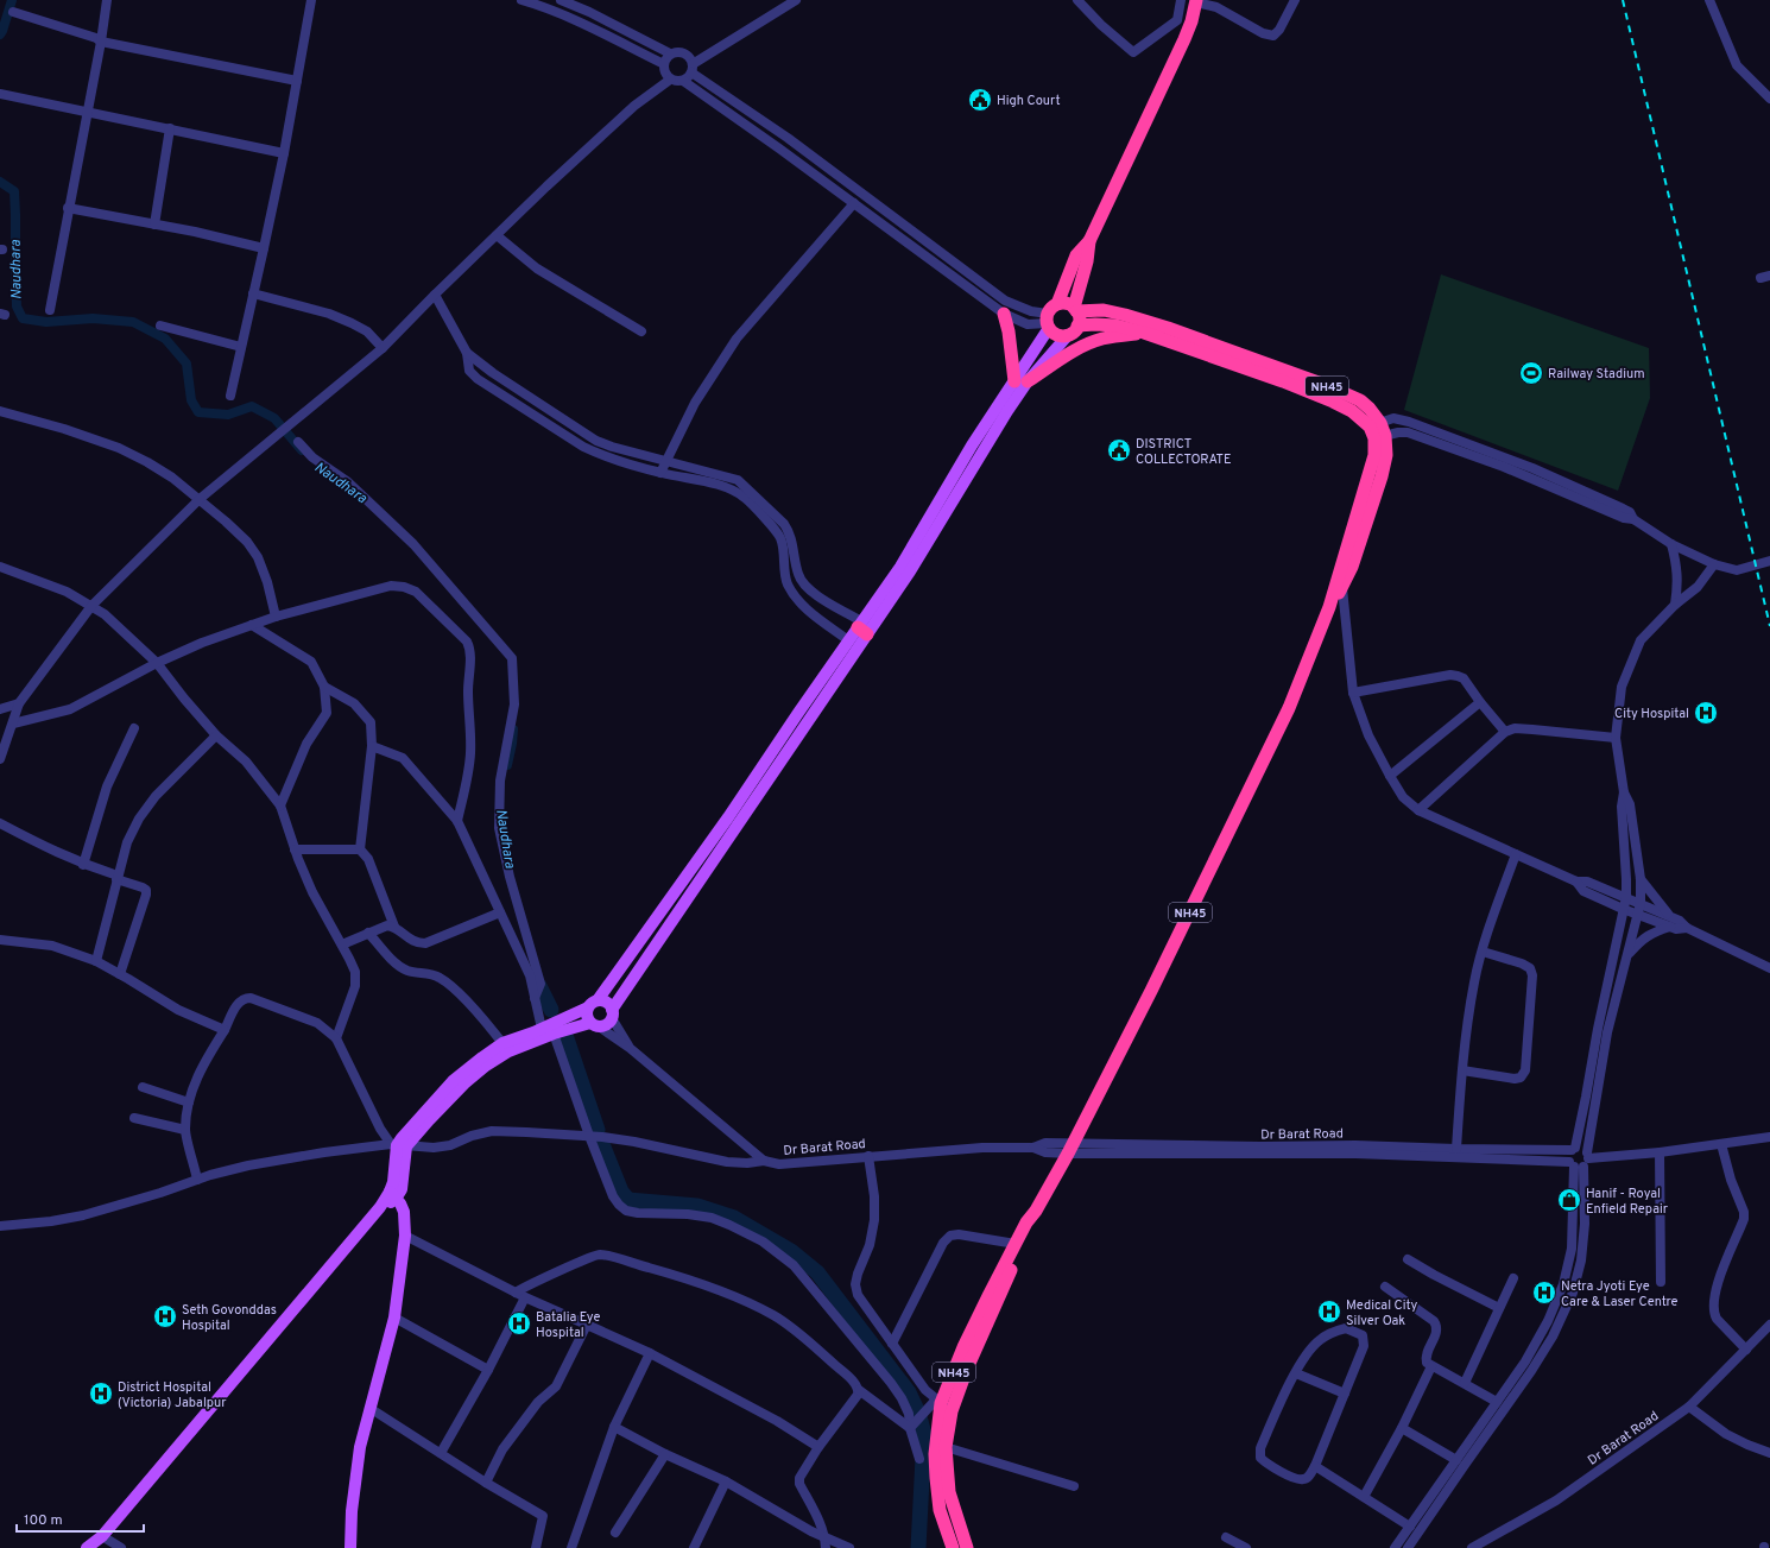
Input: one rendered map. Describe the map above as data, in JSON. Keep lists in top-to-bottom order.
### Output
{
  "streets": {
    "highway": ["NH45"],
    "street": ["Dr Barat Road"]
  },
  "crossings": [
    ["NH45", "Dr Barat Road"]
  ],
  "water": ["Naudhara"],
  "places": {
    "public building": ["High Court", "DISTRICT COLLECTORATE"],
    "sports": ["Railway Stadium"],
    "hospital": [
      "City Hospital",
      "Netra Jyoti Eye Care & Laser Centre",
      "Medical City Silver Oak",
      "Seth Govonddas Hospital",
      "Batalia Eye Hospital",
      "District Hospital (Victoria) Jabalpur"
    ],
    "shop": ["Hanif - Royal Enfield Repair"]
  },
  "scale_bar": "100 m"
}
